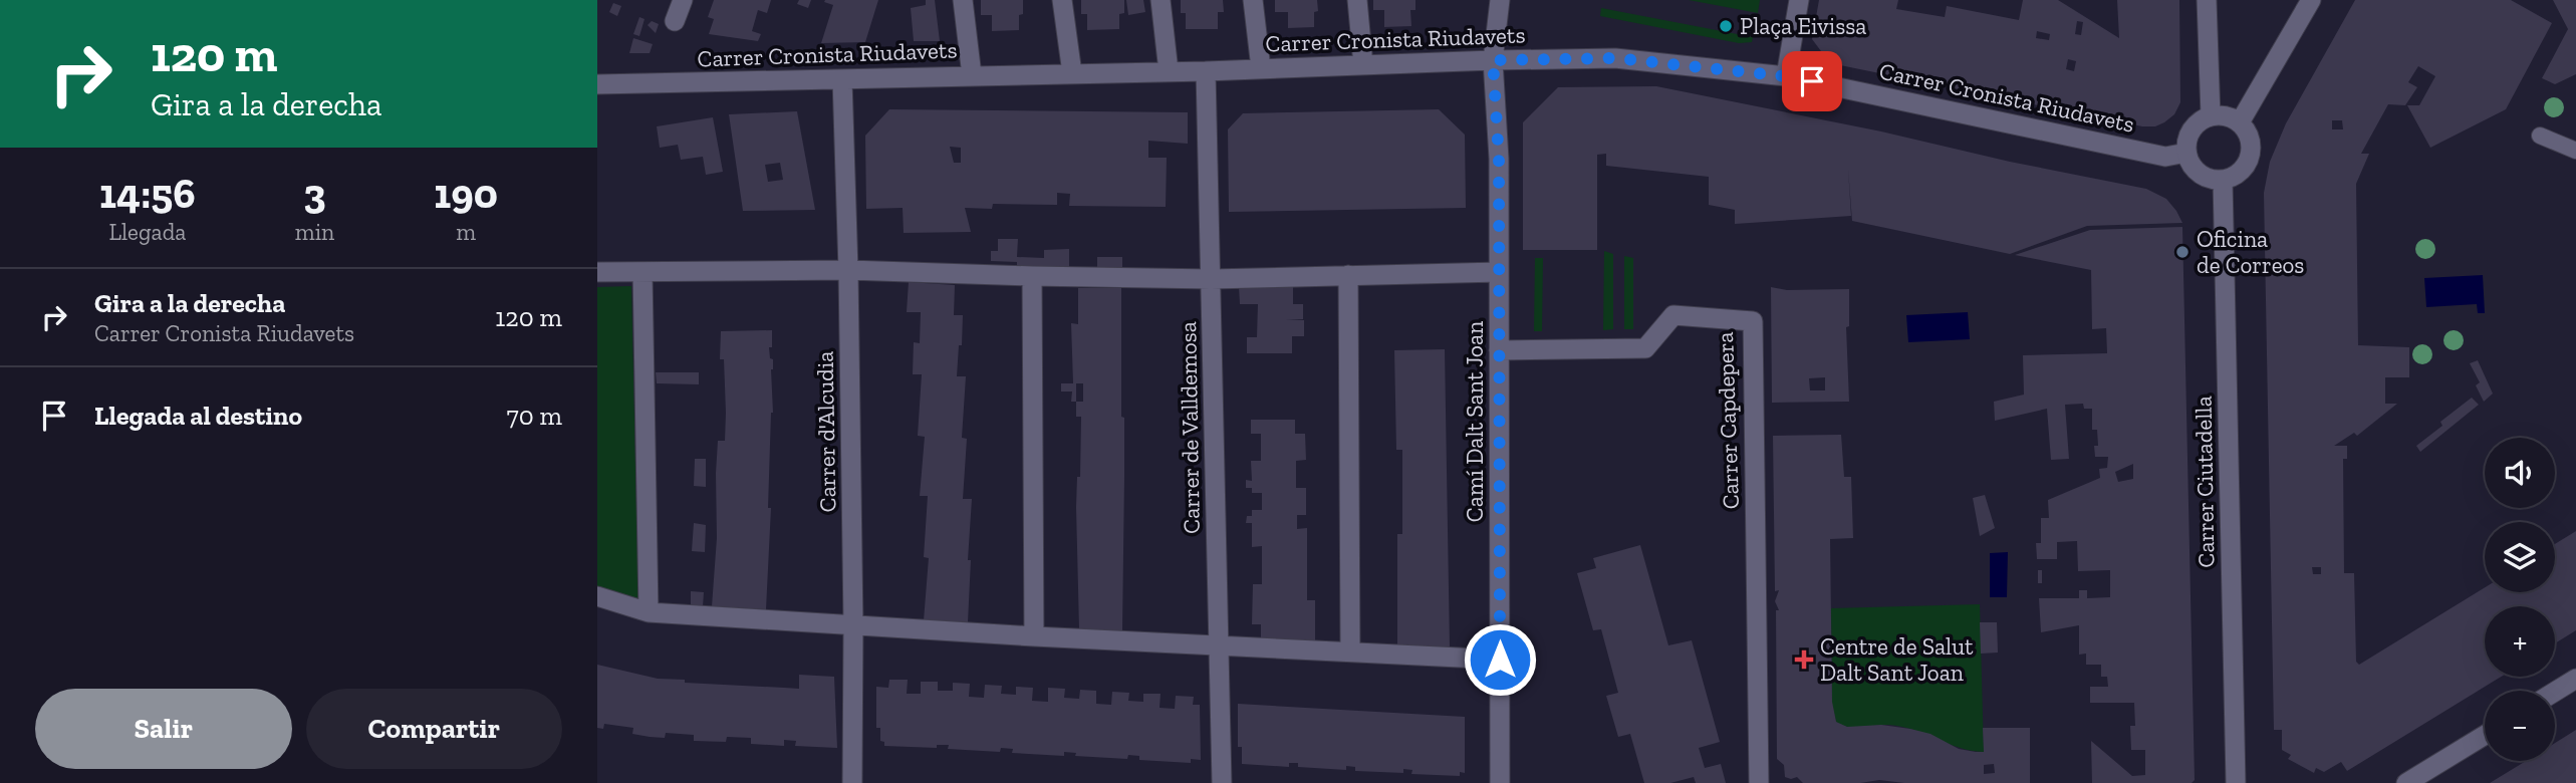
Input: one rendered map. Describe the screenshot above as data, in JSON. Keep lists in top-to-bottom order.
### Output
{
  "streets": {
    "street": [
      "Carrer Cronista Riudavets",
      "Carrer Capdepera",
      "Camí Dalt Sant Joan",
      "Carrer de Valldemosa",
      "Carrer d'Alcudia",
      "Carrer Ciutadella"
    ]
  },
  "crossings": [
    ["Carrer Cronista Riudavets", "Camí Dalt Sant Joan"],
    ["Carrer Cronista Riudavets", "Carrer de Valldemosa"],
    ["Carrer Cronista Riudavets", "Carrer d'Alcudia"],
    ["Carrer Cronista Riudavets", "Carrer Ciutadella"],
    ["Carrer Capdepera", "Camí Dalt Sant Joan"]
  ],
  "places": {
    "other": ["Plaça Eivissa", "Oficina de Correos"],
    "health": ["Centre de Salut Dalt Sant Joan"]
  },
  "page": {
    "turn": ["120 m", "Gira a la derecha"],
    "eta": [
      "14:56",
      "Llegada",
      "3",
      "min",
      "190",
      "m"
    ],
    "list": [
      {
        "name": "Gira a la derecha",
        "note": "Carrer Cronista Riudavets",
        "value": "120 m"
      },
      {
        "name": "Llegada al destino",
        "value": "70 m"
      }
    ],
    "map_buttons": ["+", "−"],
    "buttons": ["Salir", "Compartir"]
  }
}
